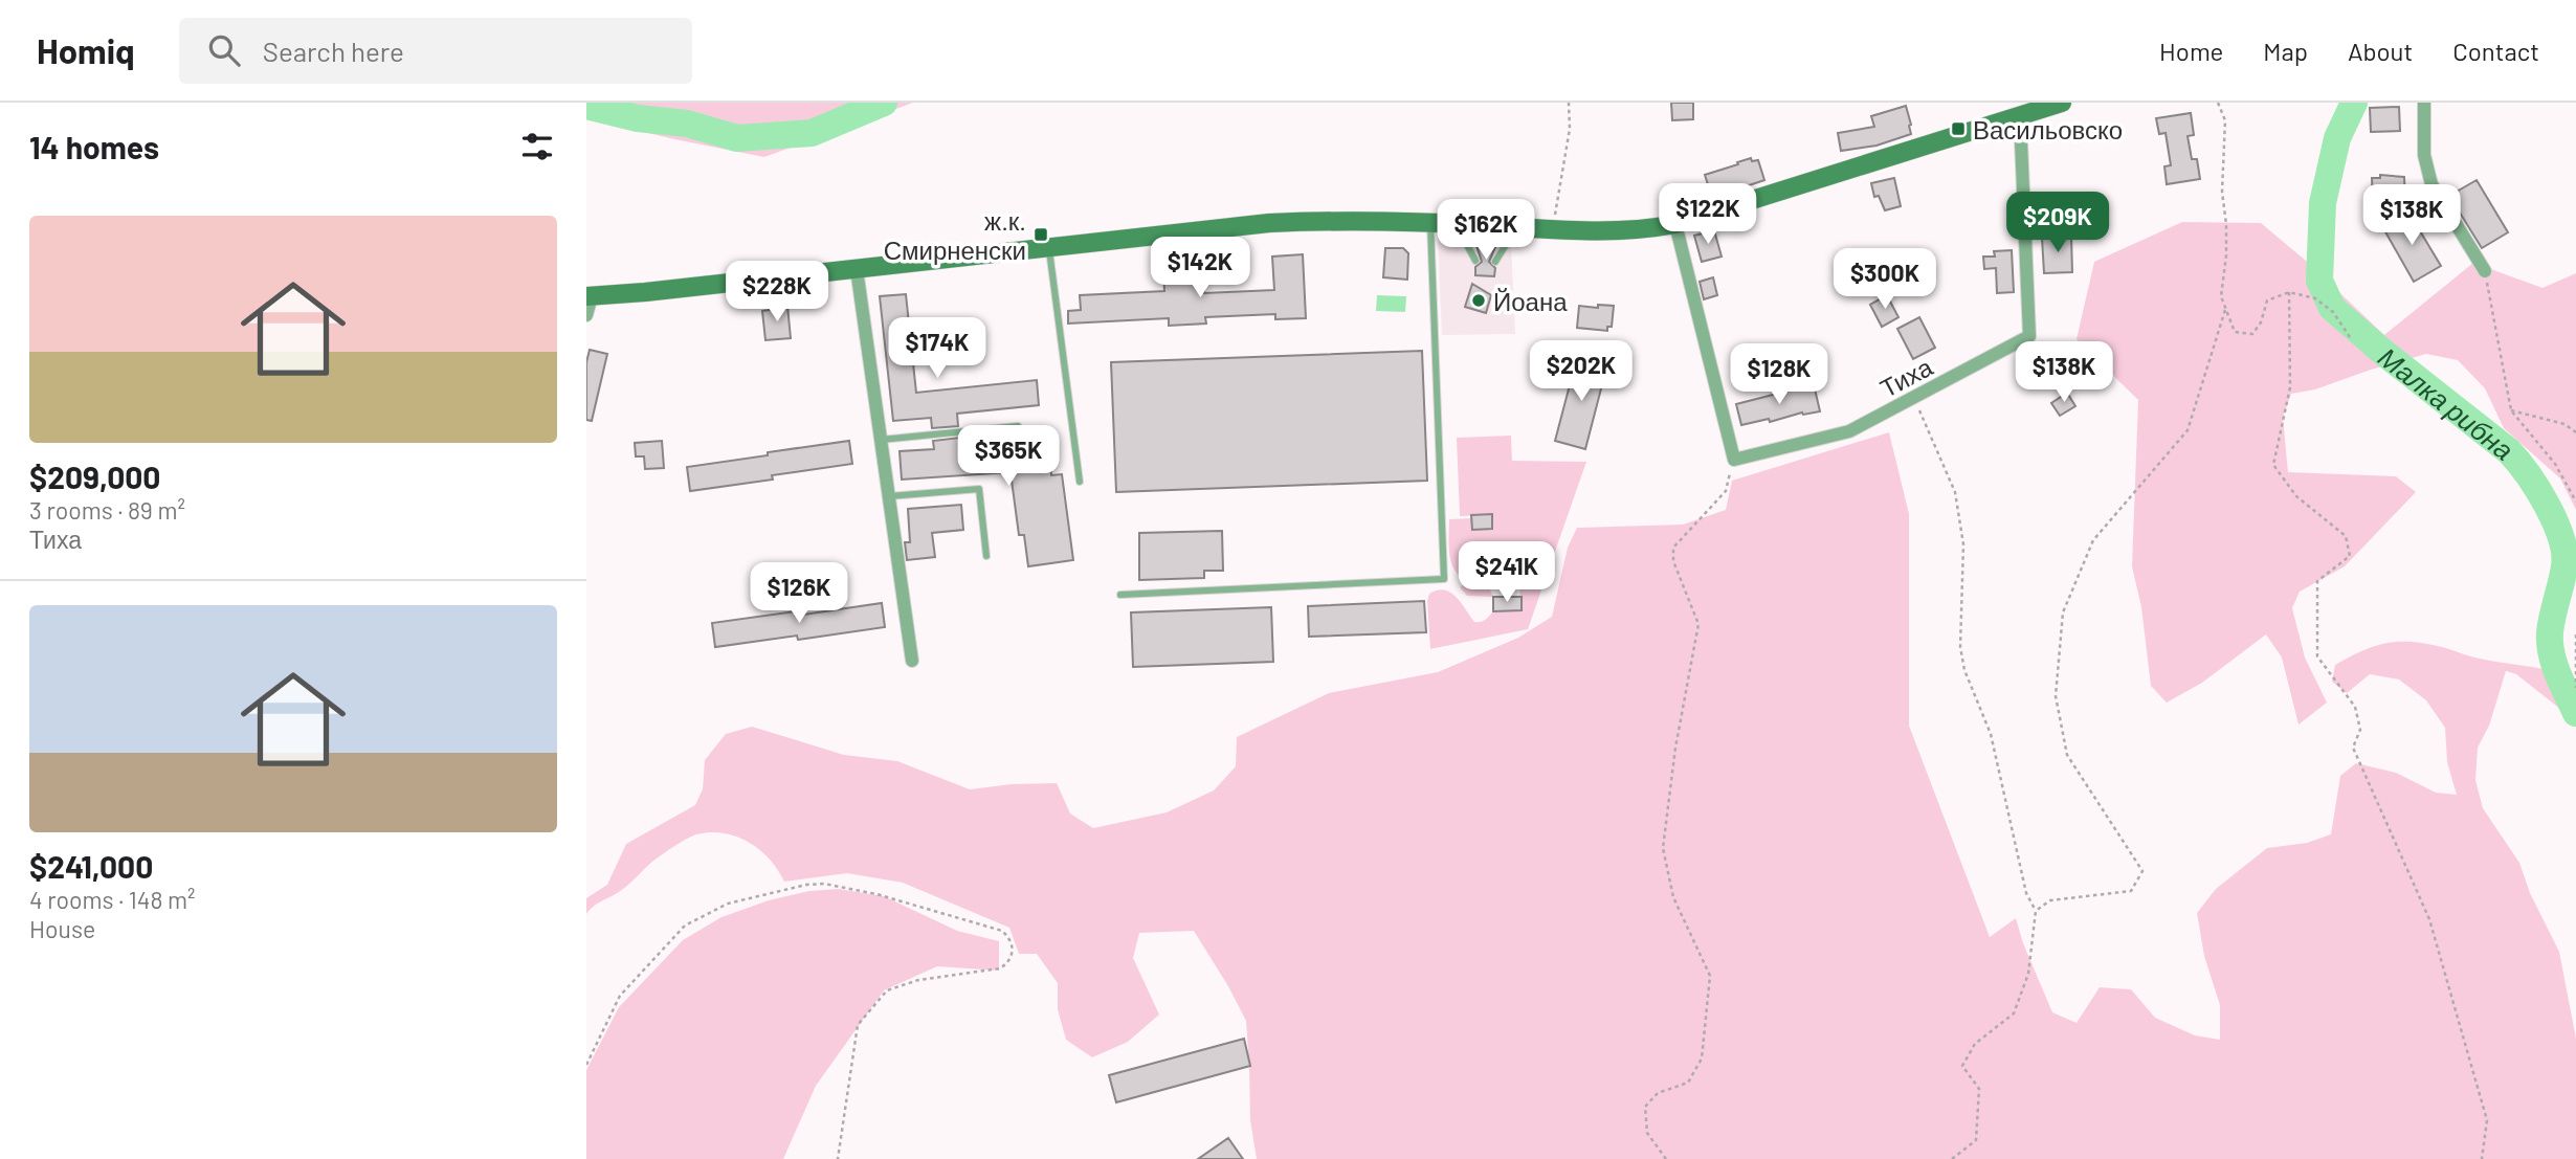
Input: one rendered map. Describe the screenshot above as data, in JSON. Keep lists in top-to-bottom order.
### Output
{
  "streets": {
    "street": ["Тиха"]
  },
  "water": ["Малка рибна"],
  "places": {
    "transit": ["Васильовско", "ж.к. Смирненски"],
    "other": ["Йоана"]
  },
  "page": {
    "header": "Homiq",
    "search": "Search here",
    "nav": [
      "Home",
      "Map",
      "About",
      "Contact"
    ],
    "heading": "14 homes",
    "price": [
      "$122K",
      "$138K",
      "$209K",
      "$162K",
      "$142K",
      "$300K",
      "$228K",
      "$174K",
      "$202K",
      "$138K",
      "$128K",
      "$365K",
      "$241K",
      "$126K"
    ],
    "list": [
      {
        "name": "$209,000",
        "note": "3 rooms · 89 m² · Тиха"
      },
      {
        "name": "$241,000",
        "note": "4 rooms · 148 m² · House"
      }
    ]
  }
}
